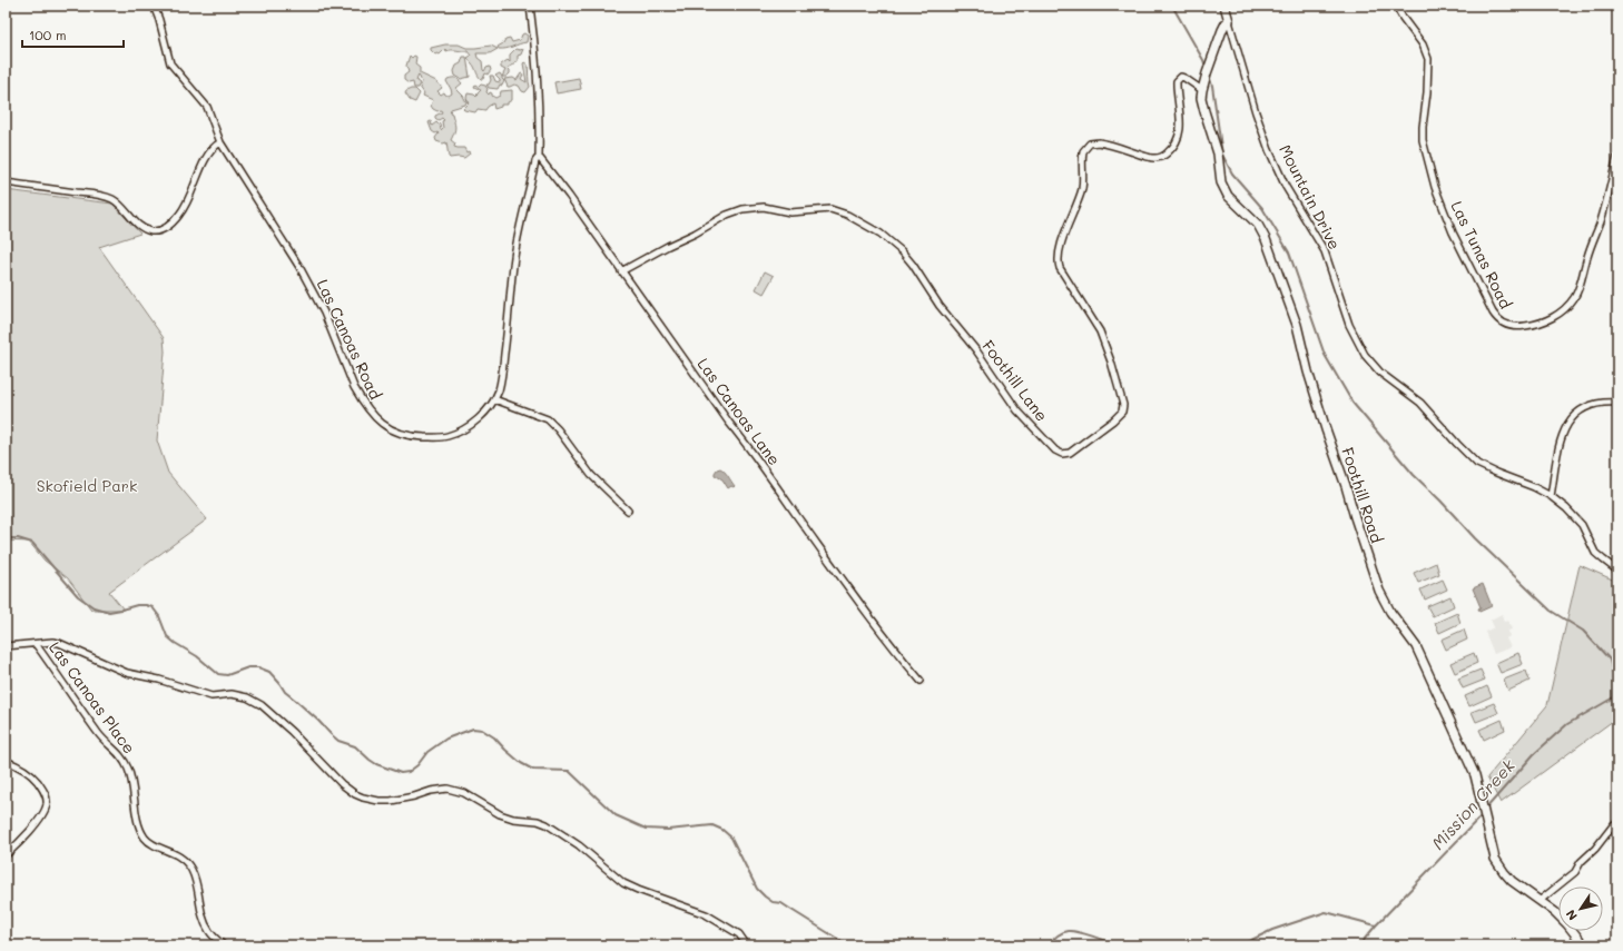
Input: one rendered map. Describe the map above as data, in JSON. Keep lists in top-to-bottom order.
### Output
{
  "streets": {
    "main road": ["Mountain Drive", "Foothill Road"],
    "street": [
      "Las Tunas Road",
      "Las Canoas Road",
      "Foothill Lane",
      "Las Canoas Lane",
      "Las Canoas Place"
    ]
  },
  "crossings": [
    ["Mountain Drive", "Foothill Road"],
    ["Las Canoas Road", "Las Canoas Lane"],
    ["Foothill Lane", "Las Canoas Lane"],
    ["Foothill Lane", "Foothill Road"]
  ],
  "water": ["Mission Creek"],
  "parks": ["Skofield Park"],
  "scale_bar": "100 m",
  "north": "bottom left"
}
